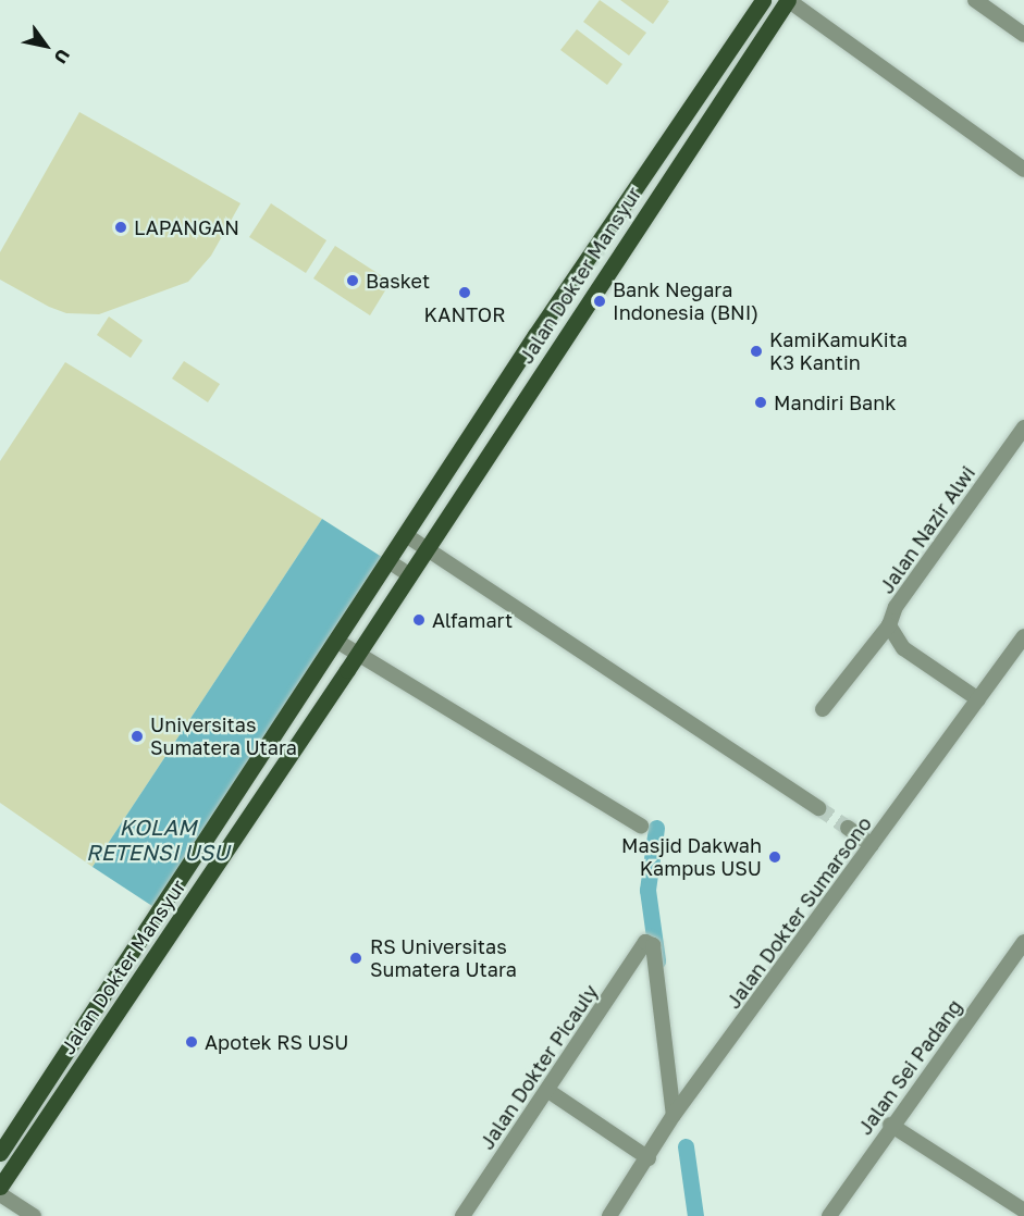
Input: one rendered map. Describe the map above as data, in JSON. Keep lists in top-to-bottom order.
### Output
{
  "streets": {
    "main road": ["Jalan Dokter Mansyur"],
    "street": [
      "Jalan Nazir Alwi",
      "Jalan Dokter Sumarsono",
      "Jalan Dokter Picauly",
      "Jalan Sei Padang"
    ]
  },
  "crossings": [
    ["Jalan Nazir Alwi", "Jalan Dokter Sumarsono"],
    ["Jalan Dokter Sumarsono", "Jalan Dokter Picauly"]
  ],
  "water": ["KOLAM RETENSI USU"],
  "places": [
    "LAPANGAN",
    "Basket",
    "KANTOR",
    "Bank Negara Indonesia (BNI)",
    "KamiKamuKita K3 Kantin",
    "Mandiri Bank",
    "Alfamart",
    "Universitas Sumatera Utara",
    "Masjid Dakwah Kampus USU",
    "RS Universitas Sumatera Utara",
    "Apotek RS USU"
  ],
  "north": "bottom right"
}
